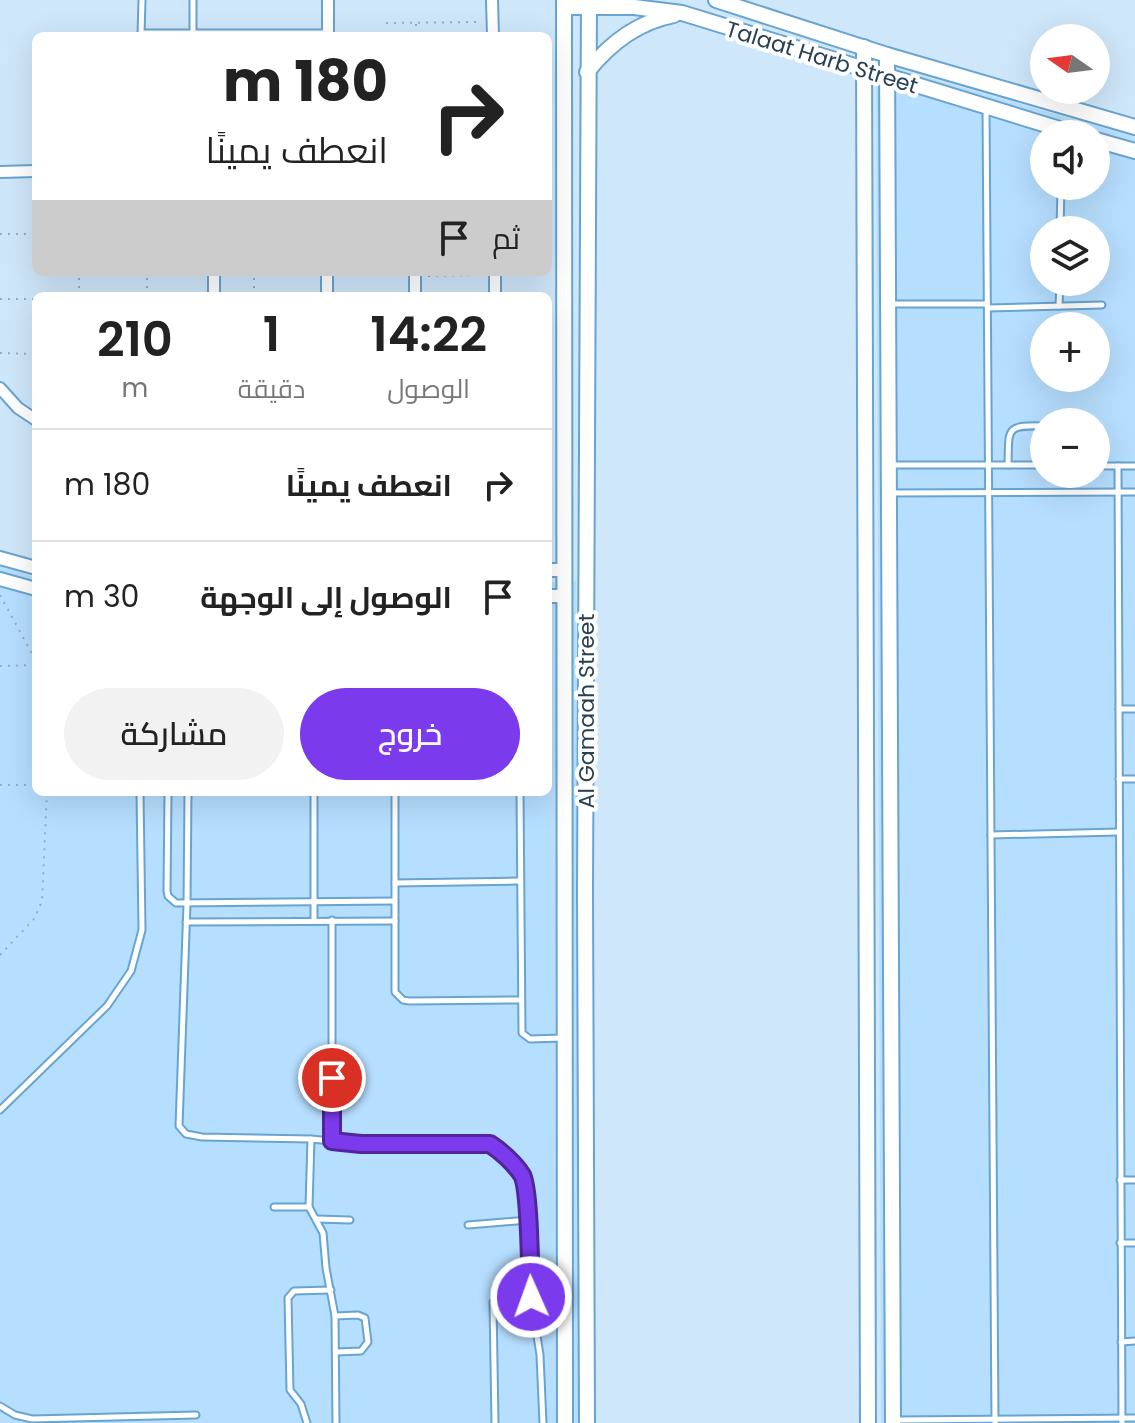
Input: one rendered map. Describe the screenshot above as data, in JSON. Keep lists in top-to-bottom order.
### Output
{
  "streets": {
    "main road": ["Talaat Harb Street", "Al Gamaah Street"]
  },
  "crossings": [
    ["Talaat Harb Street", "Al Gamaah Street"]
  ],
  "north": "left",
  "page": {
    "map_buttons": ["+", "−"],
    "turn": ["180 m", "انعطف يمينًا"],
    "then": "ثم",
    "eta": [
      "14:22",
      "الوصول",
      "1",
      "دقيقة",
      "210",
      "m"
    ],
    "list": [
      {
        "name": "انعطف يمينًا",
        "value": "180 m"
      },
      {
        "name": "الوصول إلى الوجهة",
        "value": "30 m"
      }
    ],
    "buttons": ["خروج", "مشاركة"]
  }
}
